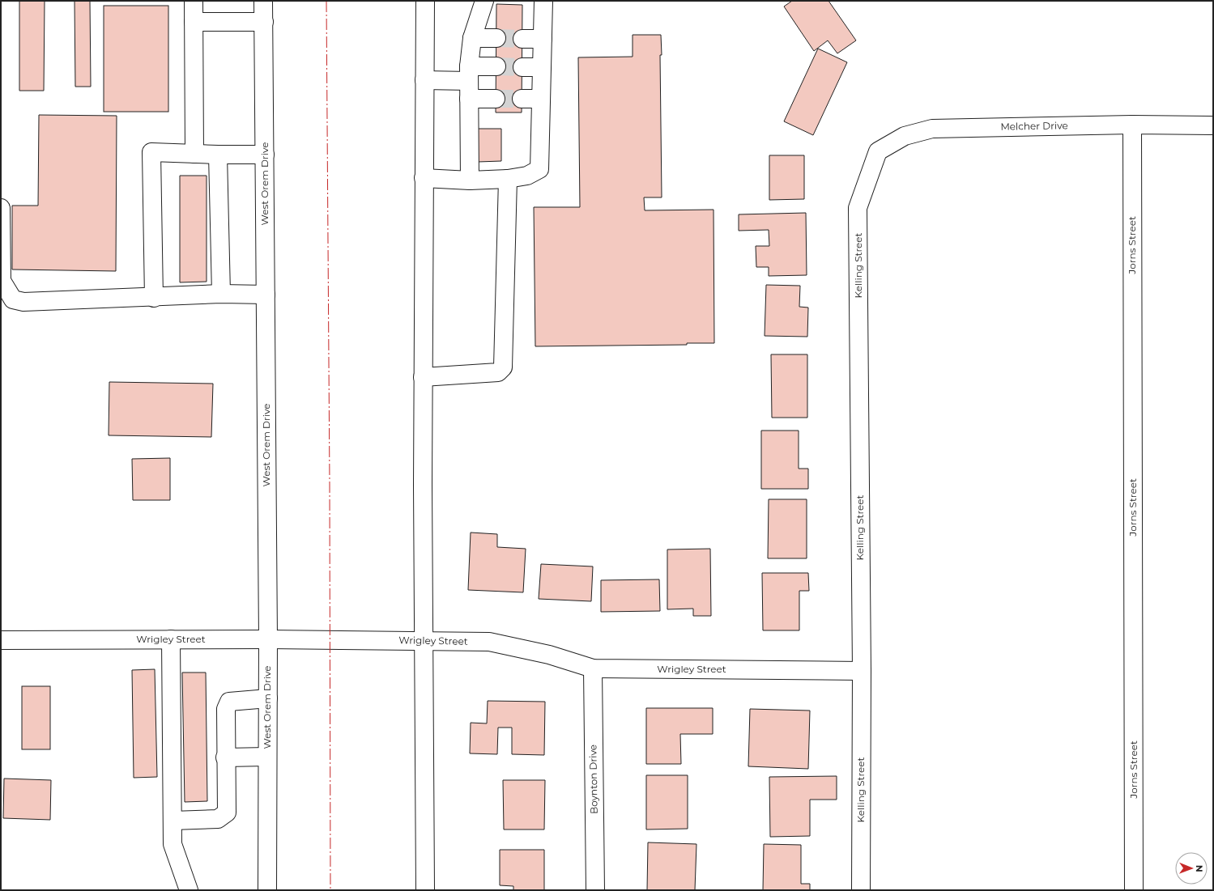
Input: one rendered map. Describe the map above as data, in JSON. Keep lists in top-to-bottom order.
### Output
{
  "streets": {
    "street": [
      "Melcher Drive",
      "West Orem Drive",
      "Jorns Street",
      "Kelling Street",
      "Wrigley Street",
      "Boynton Drive"
    ]
  },
  "crossings": [
    ["Melcher Drive", "Jorns Street"],
    ["Melcher Drive", "Kelling Street"],
    ["West Orem Drive", "Wrigley Street"],
    ["Kelling Street", "Wrigley Street"],
    ["Wrigley Street", "Boynton Drive"]
  ],
  "north": "right"
}
